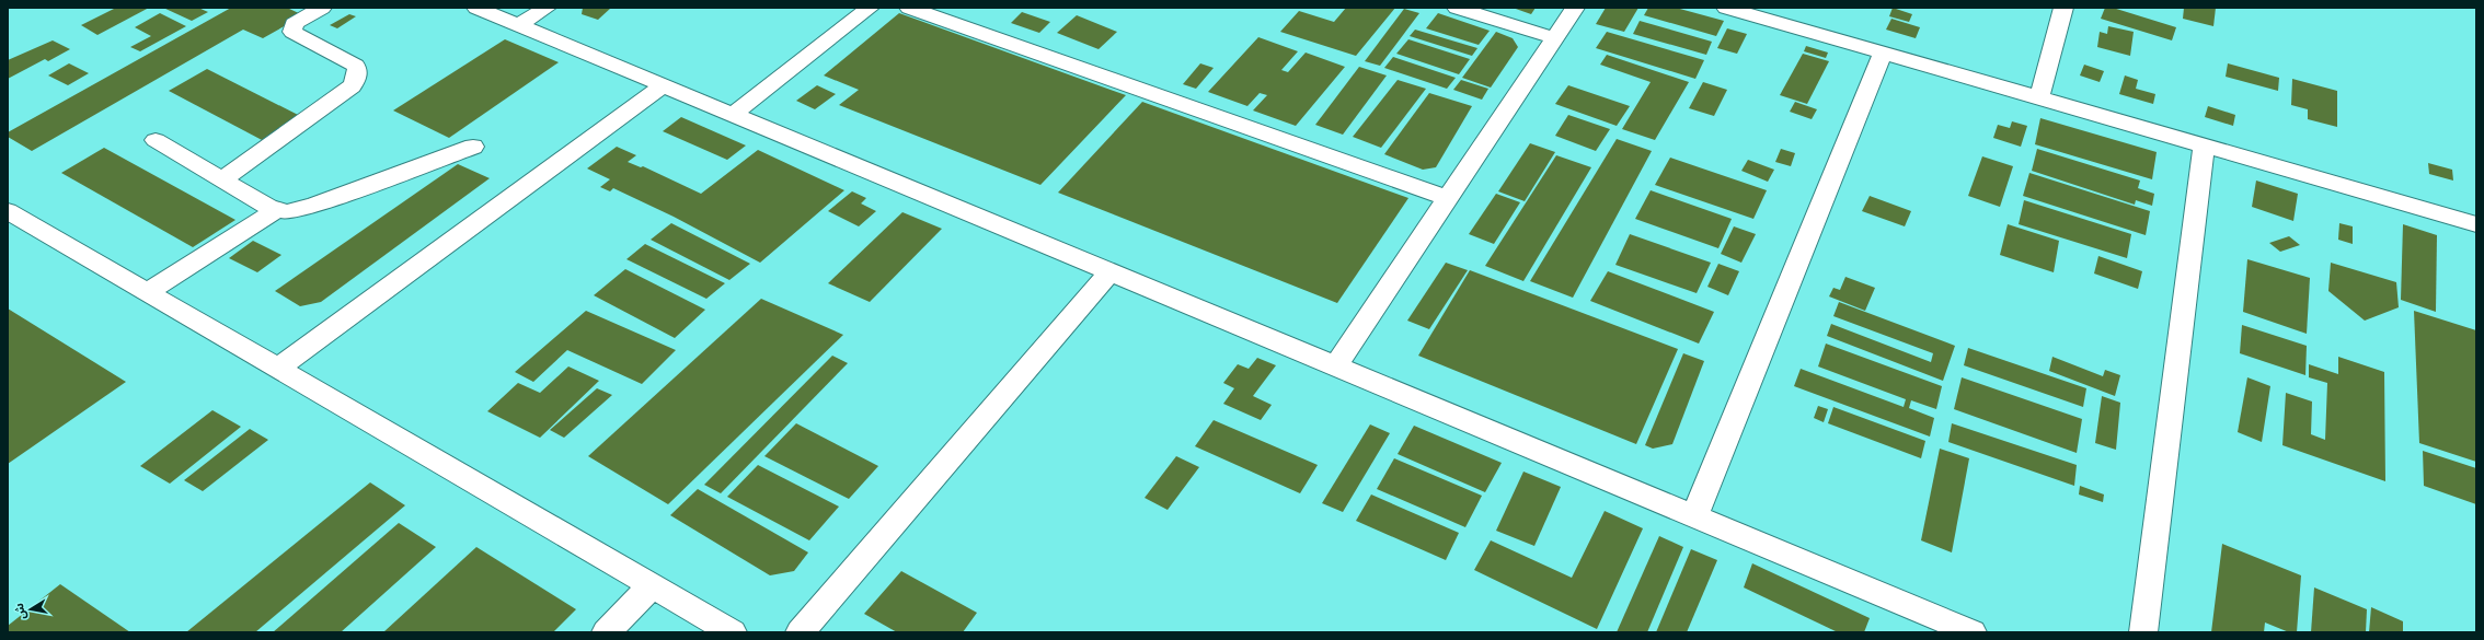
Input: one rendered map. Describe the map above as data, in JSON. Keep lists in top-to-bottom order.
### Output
{
  "north": "left"
}
